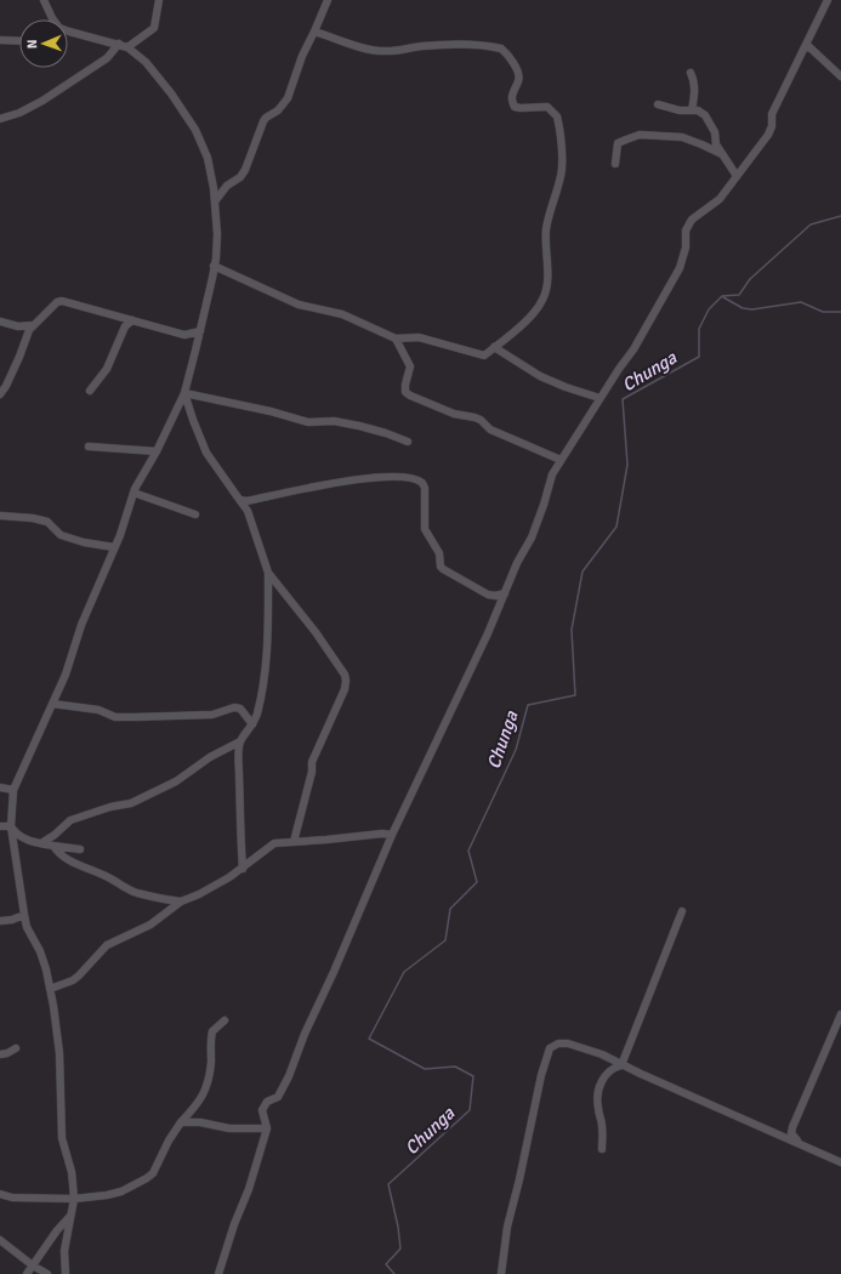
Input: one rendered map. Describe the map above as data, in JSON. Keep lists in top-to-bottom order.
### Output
{
  "water": ["Chunga"],
  "north": "left"
}
